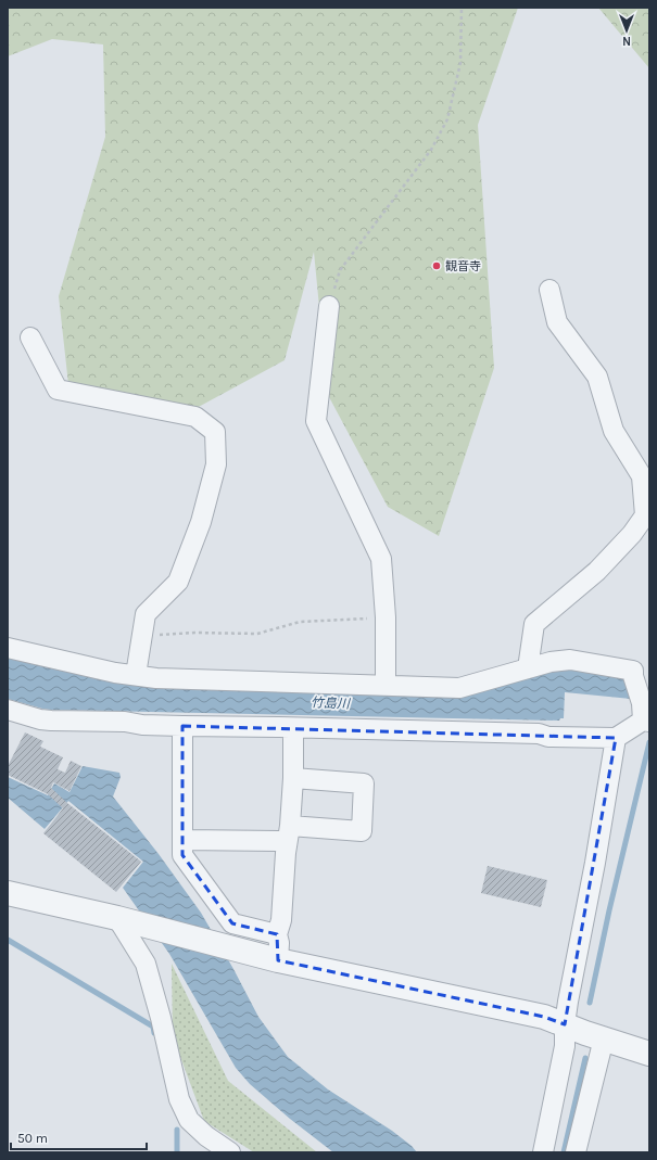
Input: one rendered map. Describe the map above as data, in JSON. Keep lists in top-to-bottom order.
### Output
{
  "water": ["竹島川"],
  "places": ["観音寺"],
  "scale_bar": "50 m",
  "north": "bottom"
}
